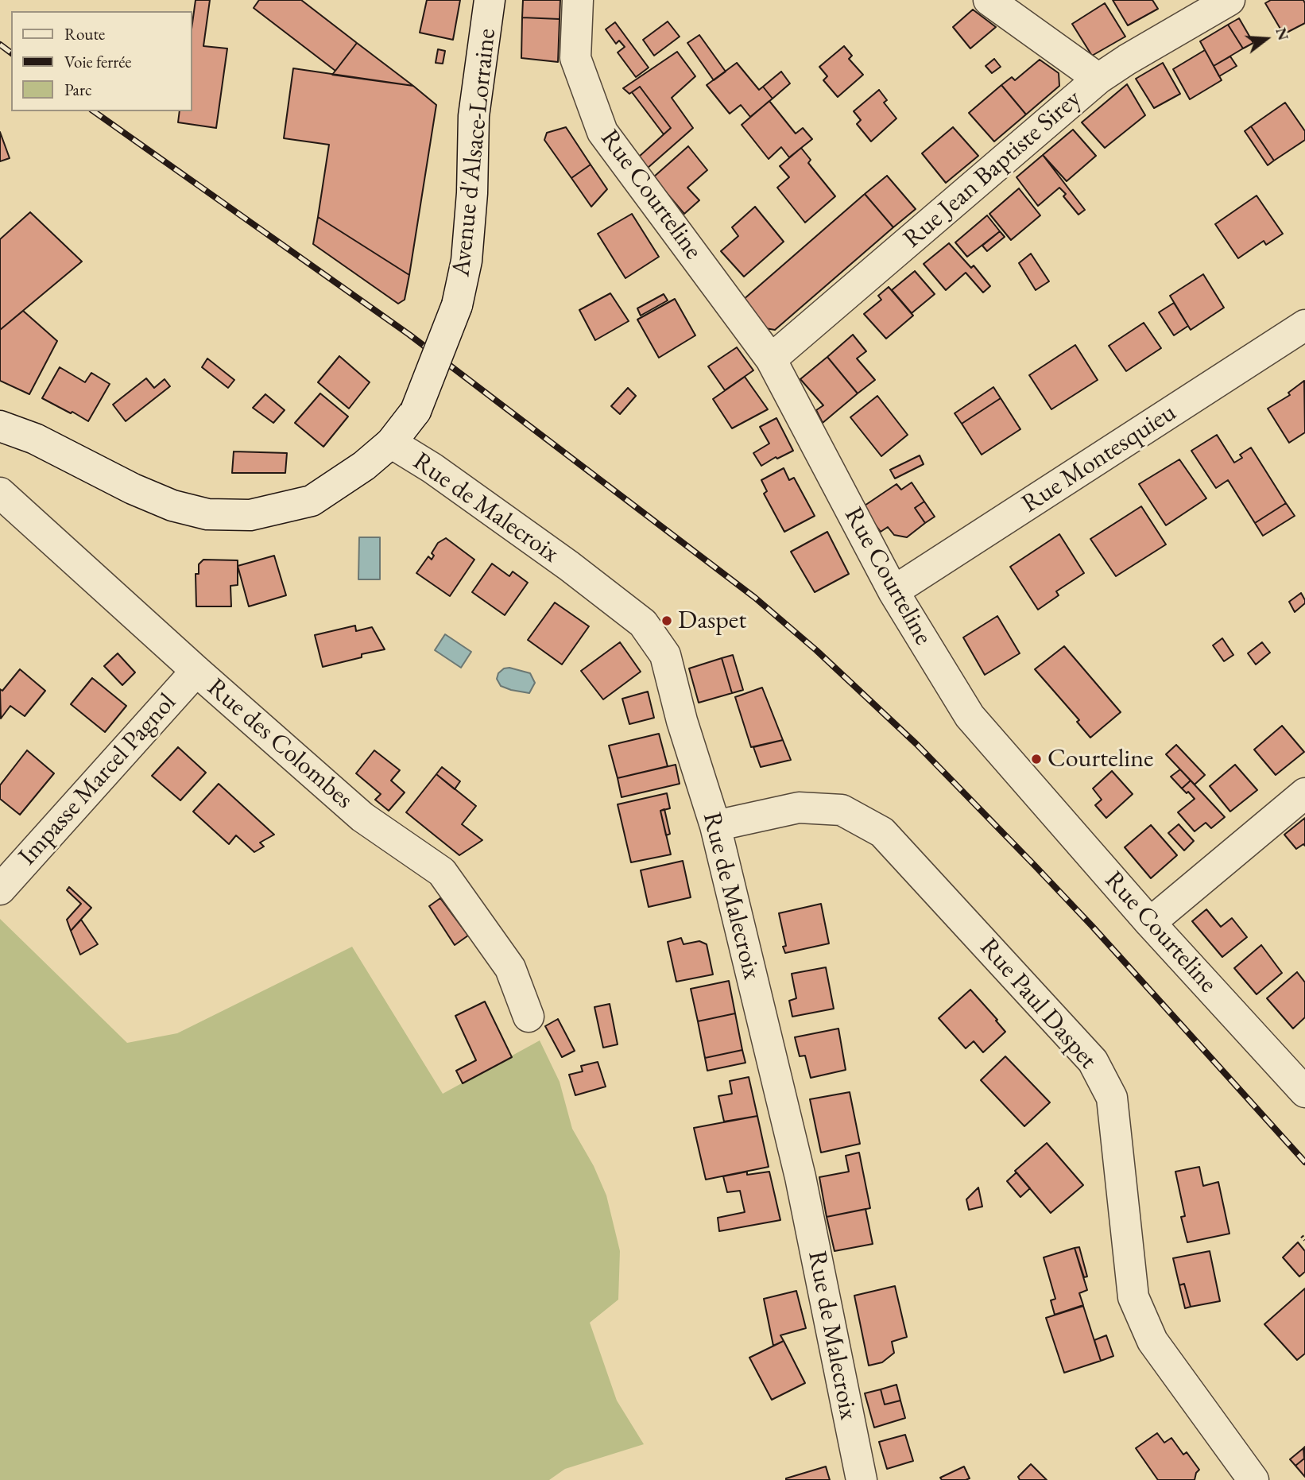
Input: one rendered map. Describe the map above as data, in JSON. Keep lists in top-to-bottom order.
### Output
{
  "streets": {
    "street": [
      "Avenue d'Alsace-Lorraine",
      "Rue Jean Baptiste Sirey",
      "Rue Courteline",
      "Rue Montesquieu",
      "Rue de Malecroix",
      "Rue des Colombes",
      "Impasse Marcel Pagnol",
      "Rue Paul Daspet"
    ]
  },
  "crossings": [
    ["Avenue d'Alsace-Lorraine", "Rue de Malecroix"],
    ["Rue Jean Baptiste Sirey", "Rue Courteline"],
    ["Rue Courteline", "Rue Montesquieu"],
    ["Rue de Malecroix", "Rue Paul Daspet"],
    ["Rue des Colombes", "Impasse Marcel Pagnol"]
  ],
  "places": ["Daspet", "Courteline"],
  "legend": ["Route", "Voie ferrée", "Parc"],
  "north": "right"
}
